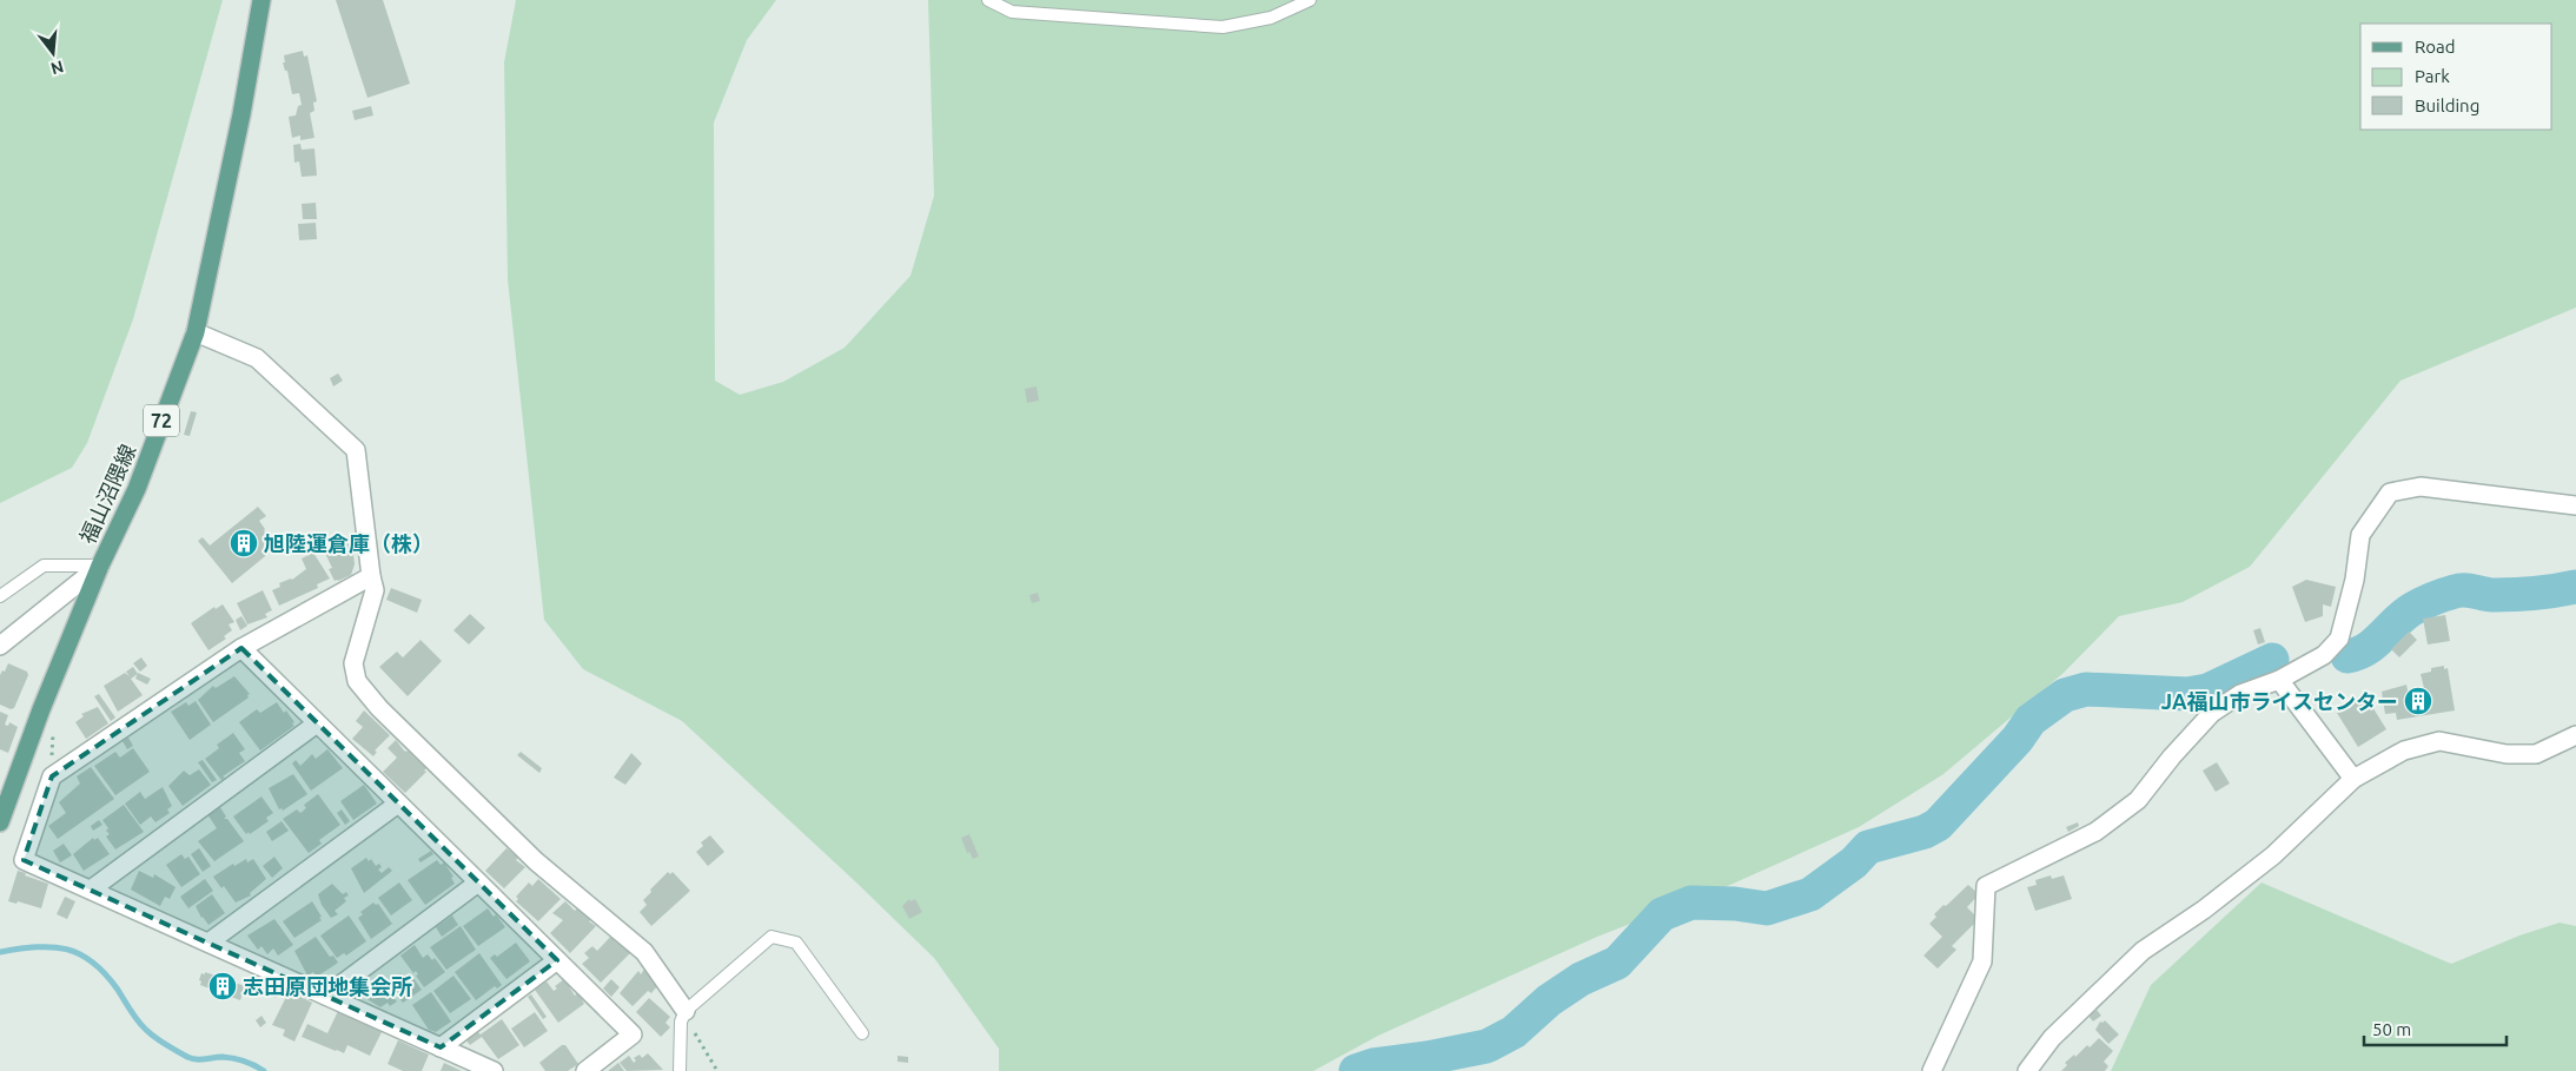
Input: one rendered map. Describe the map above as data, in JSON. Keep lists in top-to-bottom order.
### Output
{
  "streets": {
    "main road": ["72", "福山沼隈線"]
  },
  "places": {
    "building": ["旭陸運倉庫（株）", "JA福山市ライスセンター", "志田原団地集会所"]
  },
  "legend": ["Road", "Park", "Building"],
  "scale_bar": "50 m",
  "north": "bottom"
}
